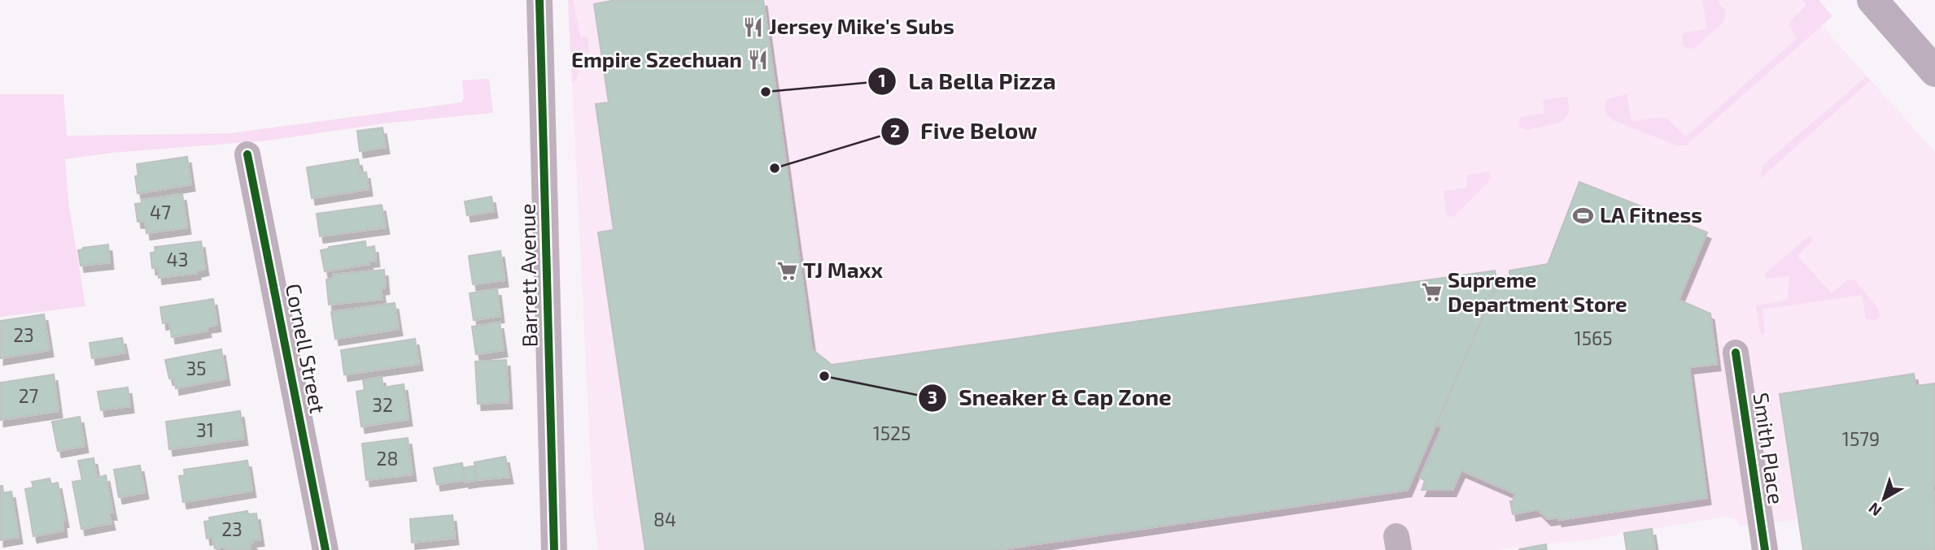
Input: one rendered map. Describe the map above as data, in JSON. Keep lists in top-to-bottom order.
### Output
{
  "streets": {
    "street": ["Barrett Avenue", "Cornell Street", "Smith Place"]
  },
  "places": {
    "restaurant": ["Jersey Mike's Subs", "Empire Szechuan"],
    "other": ["La Bella Pizza", "Five Below", "Sneaker & Cap Zone"],
    "sports": ["LA Fitness"],
    "supermarket": ["TJ Maxx", "Supreme Department Store"]
  },
  "house_numbers": [
    "47",
    "43",
    "23",
    "1565",
    "35",
    "27",
    "32",
    "31",
    "1525",
    "1579",
    "28",
    "84",
    "23"
  ],
  "north": "bottom left"
}
